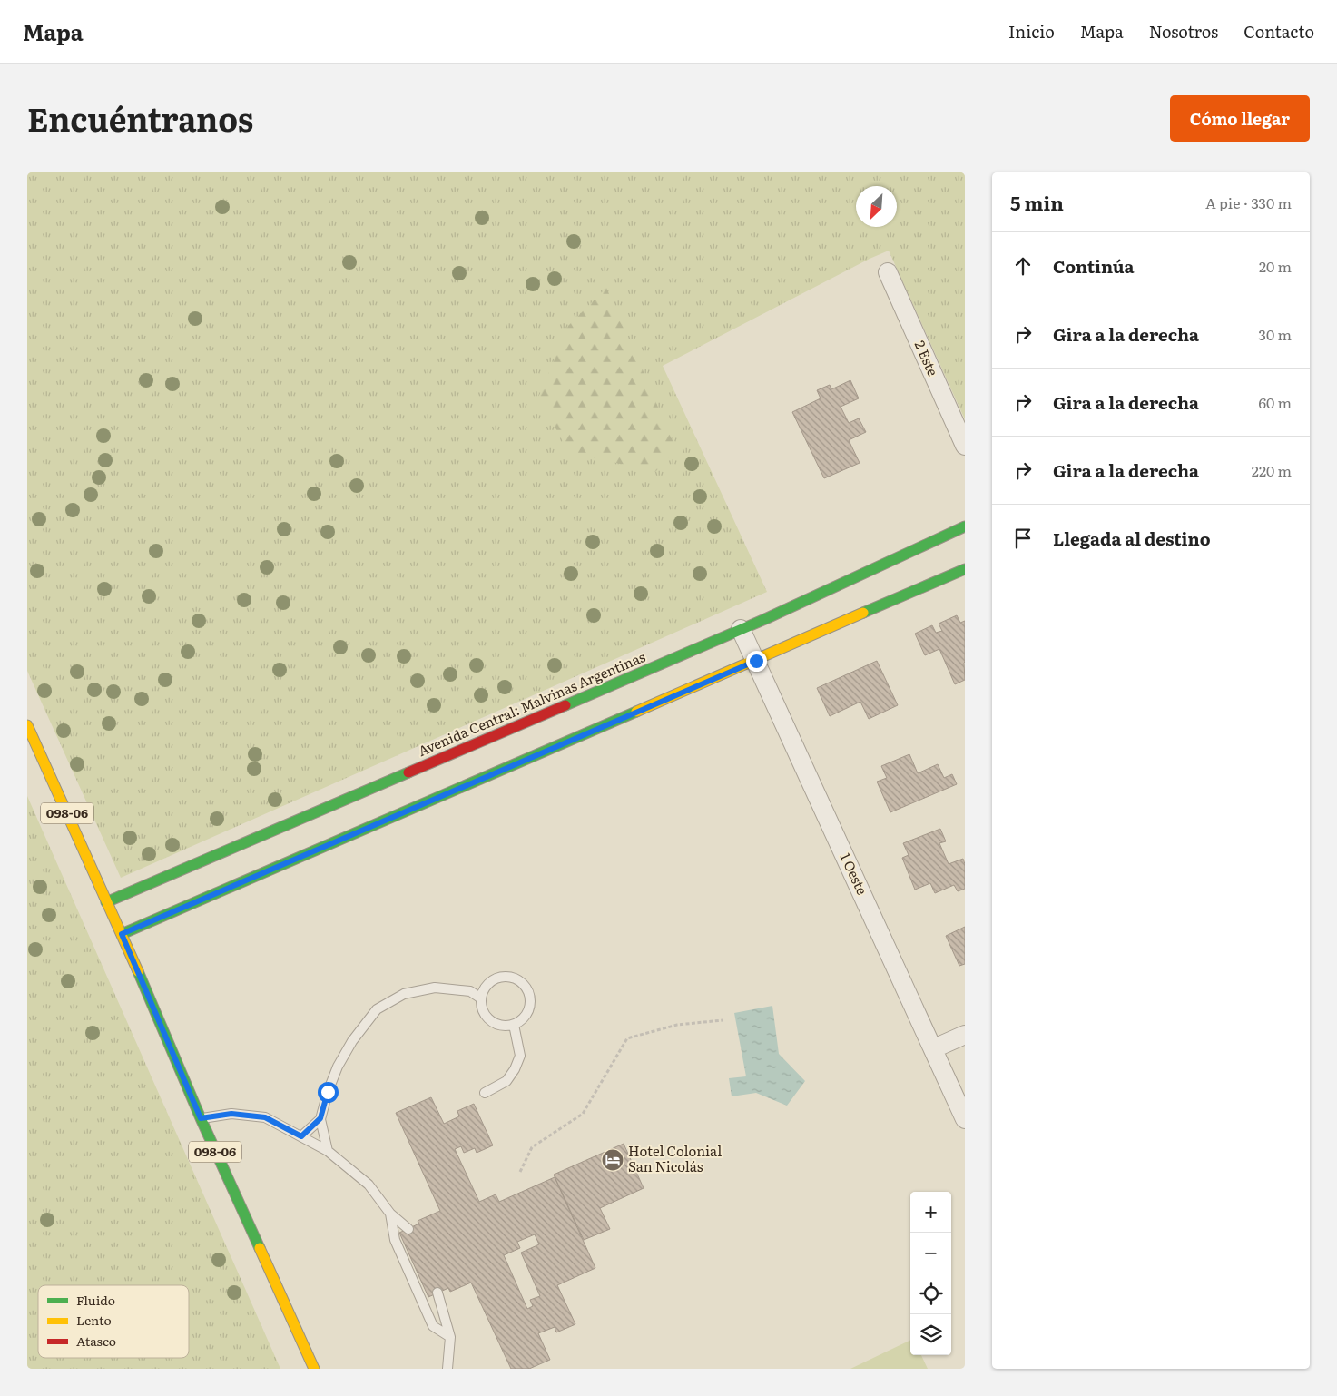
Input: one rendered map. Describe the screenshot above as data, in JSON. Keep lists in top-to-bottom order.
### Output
{
  "streets": {
    "main road": ["Avenida Central: Malvinas Argentinas", "098-06"],
    "street": ["2 Este", "1 Oeste"]
  },
  "crossings": [
    ["Avenida Central: Malvinas Argentinas", "098-06"],
    ["Avenida Central: Malvinas Argentinas", "1 Oeste"]
  ],
  "places": {
    "hotel": ["Hotel Colonial San Nicolás"]
  },
  "legend": ["Fluido", "Lento", "Atasco"],
  "north": "bottom left",
  "page": {
    "header": "Mapa",
    "nav": [
      "Inicio",
      "Mapa",
      "Nosotros",
      "Contacto"
    ],
    "title": "Encuéntranos",
    "buttons": "Cómo llegar",
    "heading": ["5 min", "A pie · 330 m"],
    "list": [
      ["Continúa", "20 m"],
      ["Gira a la derecha", "30 m"],
      ["Gira a la derecha", "60 m"],
      ["Gira a la derecha", "220 m"],
      "Llegada al destino"
    ],
    "map_buttons": ["+", "−"]
  }
}
